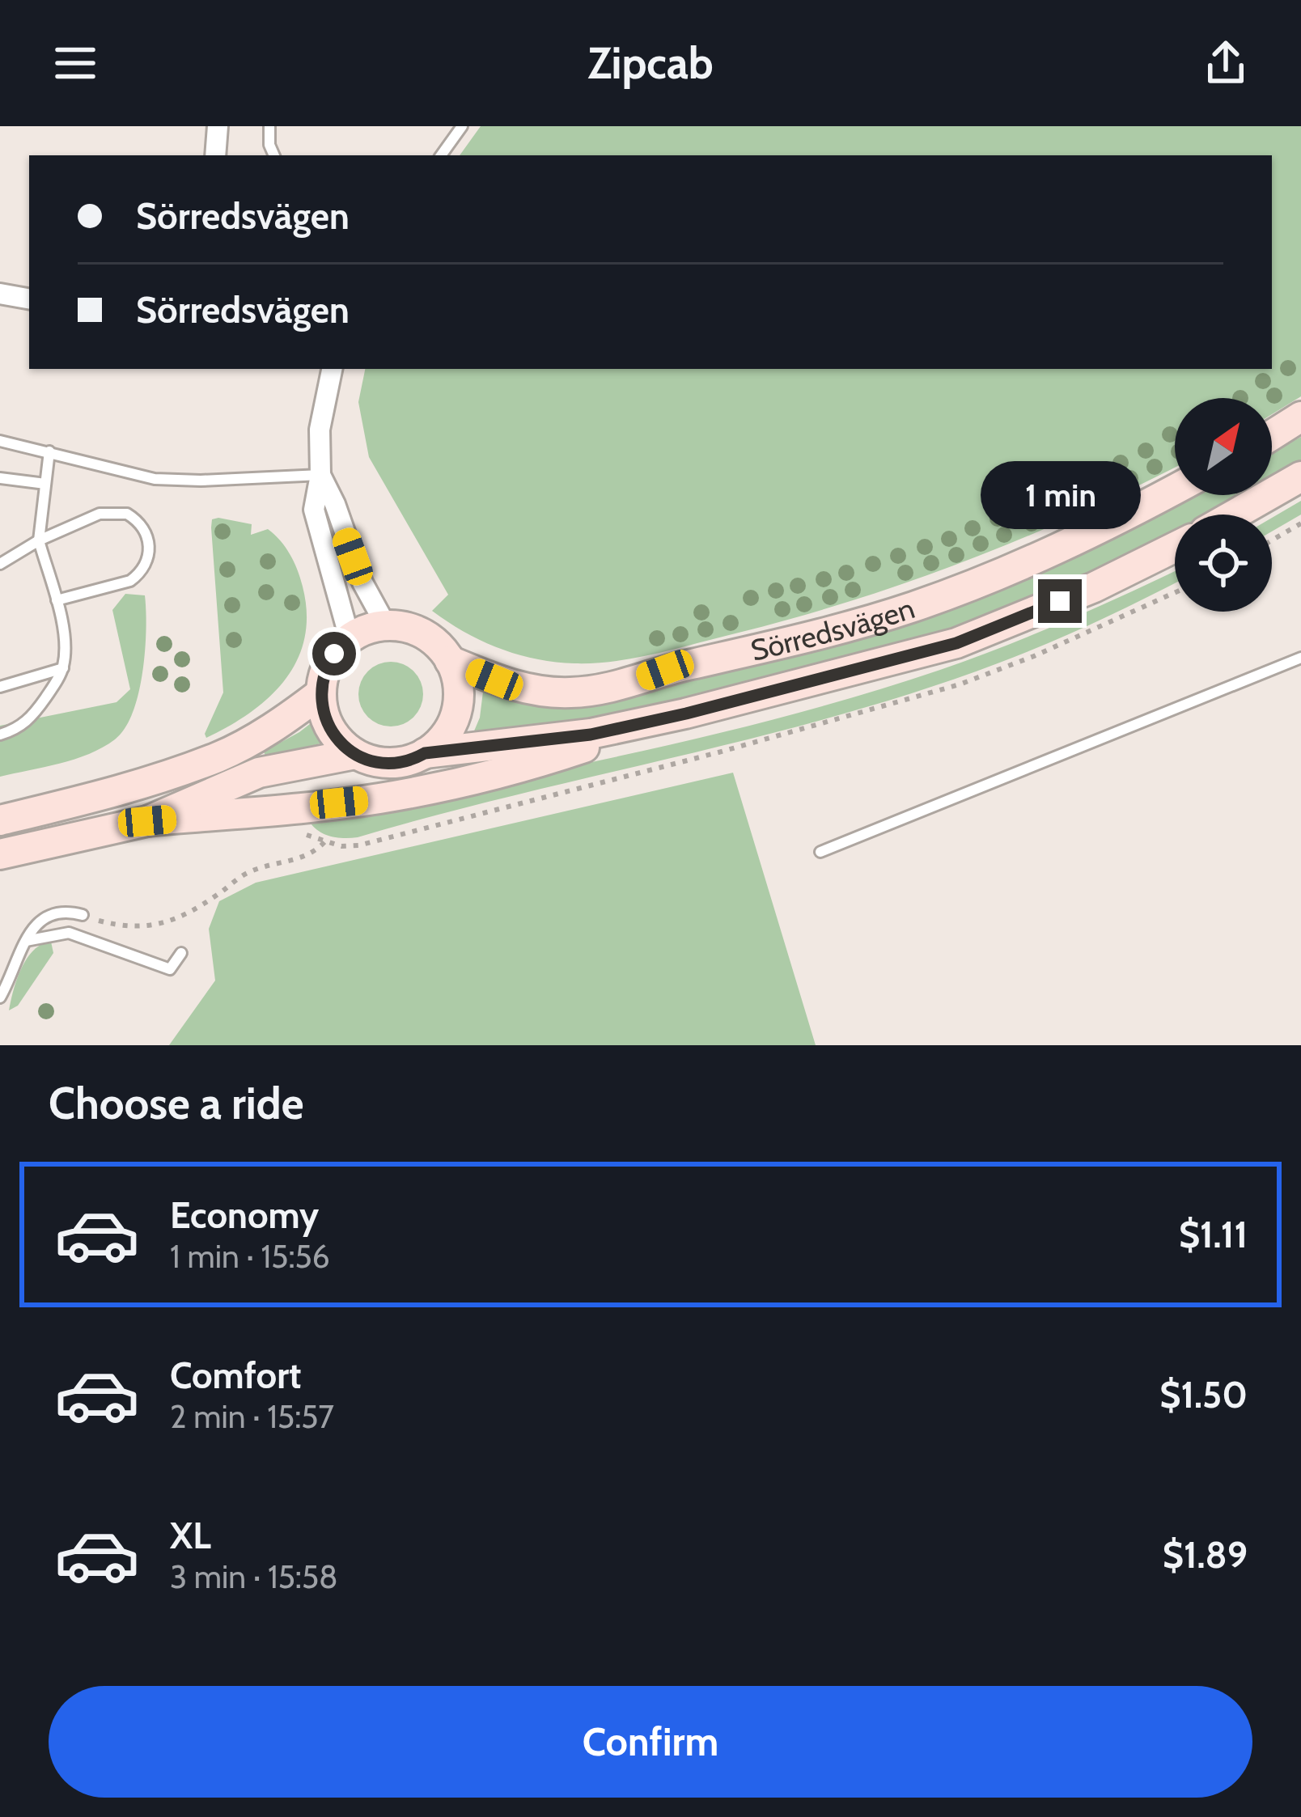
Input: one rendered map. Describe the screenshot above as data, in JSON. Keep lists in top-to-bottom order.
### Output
{
  "streets": {
    "street": ["Sörredsvägen"]
  },
  "north": "top right",
  "page": {
    "header": "Zipcab",
    "banner": ["Sörredsvägen", "Sörredsvägen"],
    "bubble": "1 min",
    "heading": "Choose a ride",
    "list": [
      {
        "name": "Economy",
        "note": "1 min · 15:56",
        "value": "$1.11"
      },
      {
        "name": "Comfort",
        "note": "2 min · 15:57",
        "value": "$1.50"
      },
      {
        "name": "XL",
        "note": "3 min · 15:58",
        "value": "$1.89"
      }
    ],
    "buttons": "Confirm"
  }
}
